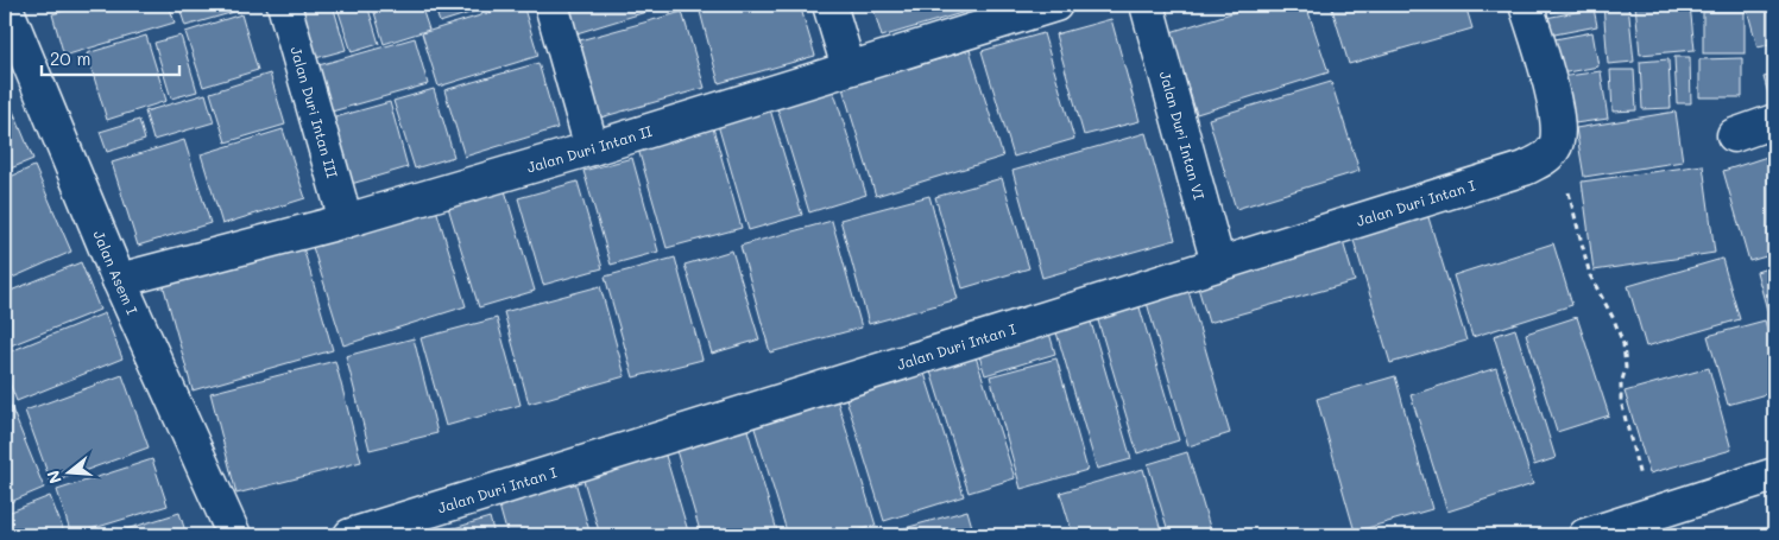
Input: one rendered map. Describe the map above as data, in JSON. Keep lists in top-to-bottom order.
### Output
{
  "streets": {
    "street": [
      "Jalan Duri Intan III",
      "Jalan Duri Intan VI",
      "Jalan Duri Intan II",
      "Jalan Duri Intan I",
      "Jalan Asem I"
    ]
  },
  "crossings": [
    ["Jalan Duri Intan III", "Jalan Duri Intan II"],
    ["Jalan Duri Intan VI", "Jalan Duri Intan I"],
    ["Jalan Duri Intan II", "Jalan Asem I"]
  ],
  "scale_bar": "20 m",
  "north": "left"
}
